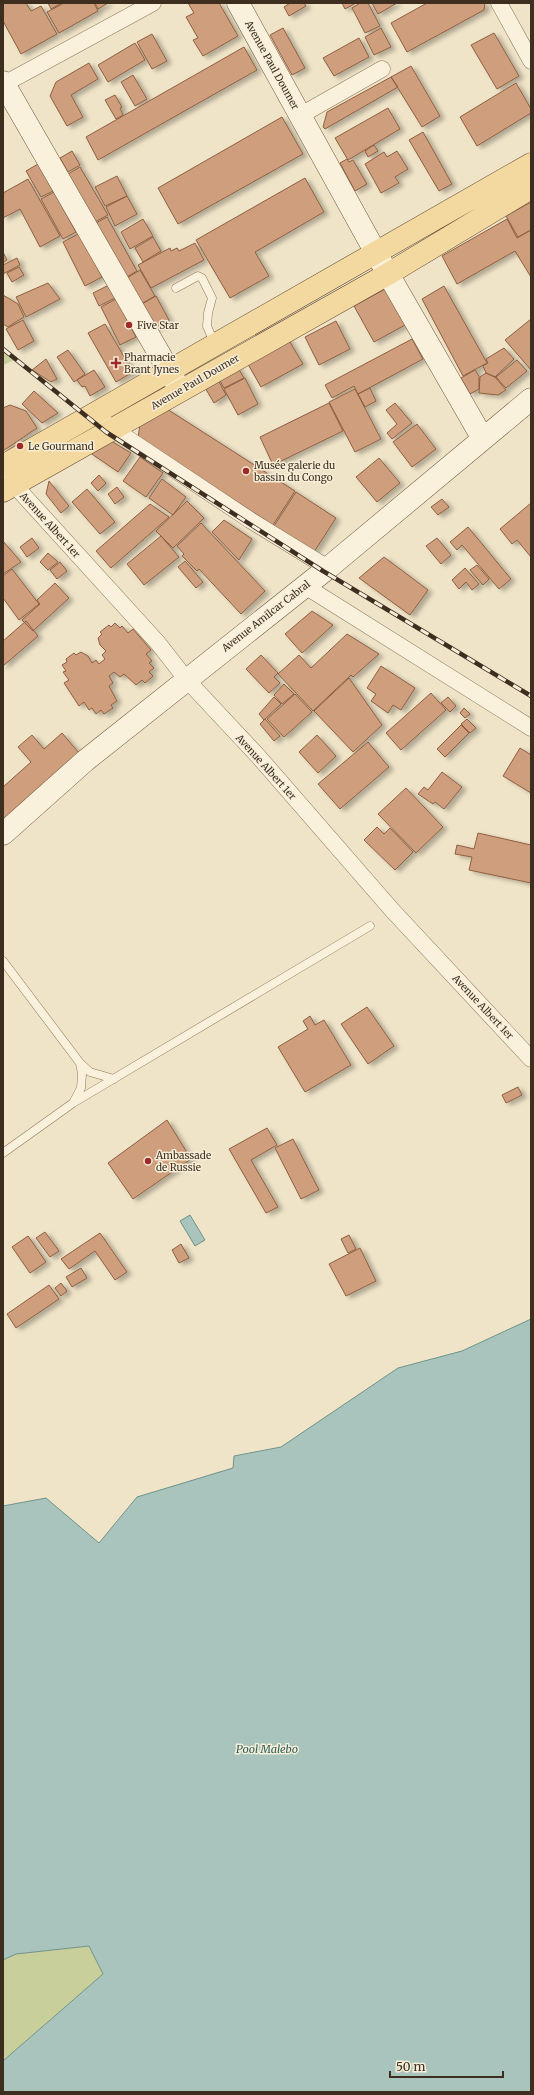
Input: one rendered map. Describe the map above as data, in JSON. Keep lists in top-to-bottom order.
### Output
{
  "streets": {
    "main road": ["Avenue Paul Doumer"],
    "street": ["Avenue Albert 1er", "Avenue Amilcar Cabral"]
  },
  "crossings": [
    ["Avenue Paul Doumer", "Avenue Albert 1er"],
    ["Avenue Paul Doumer", "Avenue Amilcar Cabral"],
    ["Avenue Albert 1er", "Avenue Amilcar Cabral"]
  ],
  "water": ["Pool Malebo"],
  "places": {
    "other": [
      "Five Star",
      "Le Gourmand",
      "Musée galerie du bassin du Congo",
      "Ambassade de Russie"
    ],
    "health": ["Pharmacie Brant Jynes"]
  },
  "scale_bar": "50 m"
}
